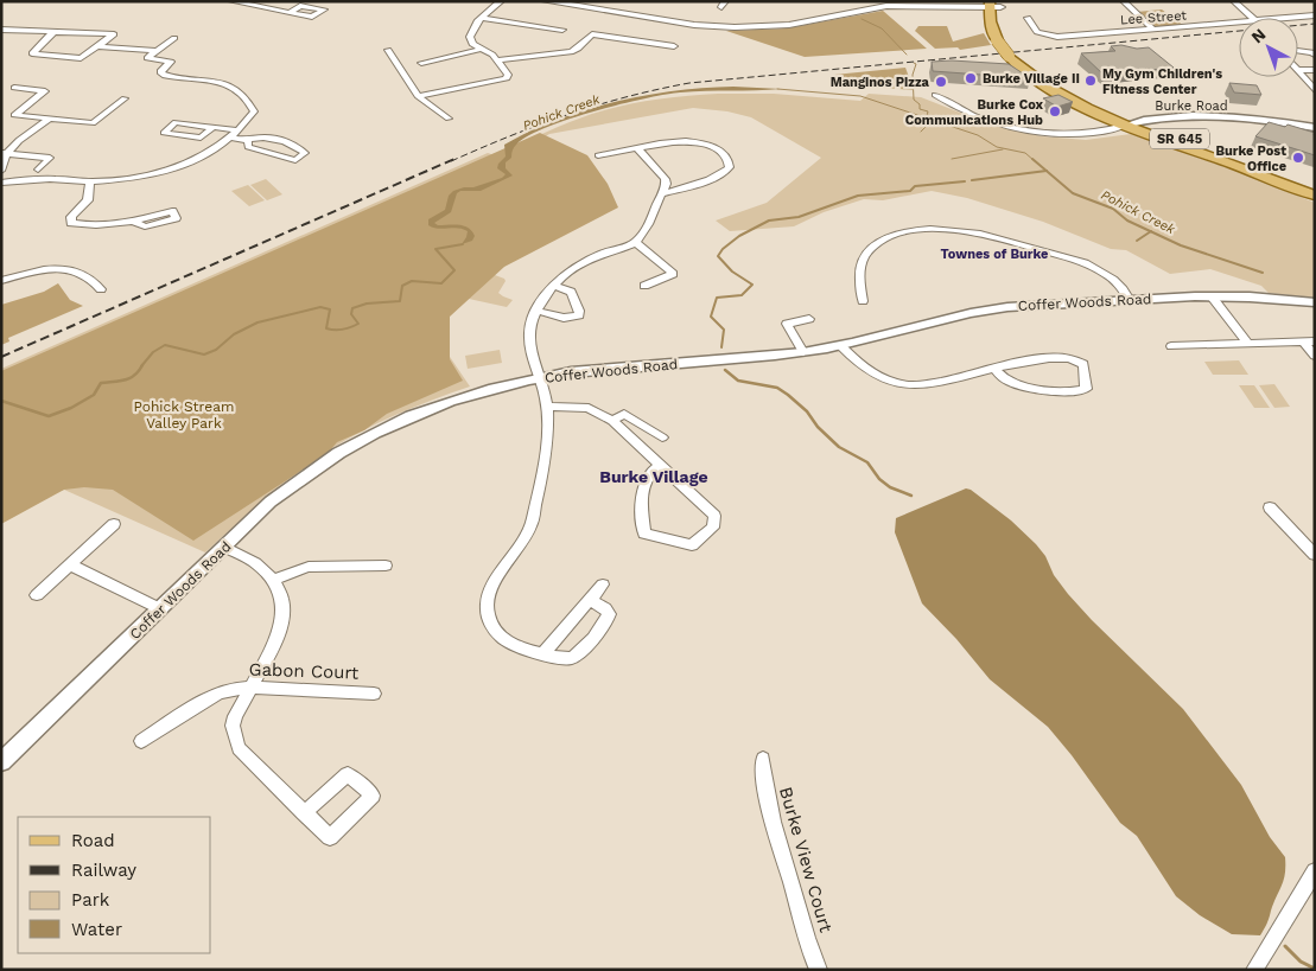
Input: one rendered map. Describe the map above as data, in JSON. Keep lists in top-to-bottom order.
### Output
{
  "streets": {
    "main road": ["SR 645"],
    "street": [
      "Lee Street",
      "Burke Road",
      "Coffer Woods Road",
      "Gabon Court",
      "Burke View Court"
    ]
  },
  "crossings": [
    ["Burke Road", "SR 645"]
  ],
  "districts": ["Townes of Burke", "Burke Village"],
  "water": ["Pohick Creek"],
  "parks": ["Pohick Stream Valley Park"],
  "places": [
    "Burke Village II",
    "My Gym Children's Fitness Center",
    "Manginos Pizza",
    "Burke Cox Communications Hub",
    "Burke Post Office"
  ],
  "legend": [
    "Road",
    "Railway",
    "Park",
    "Water"
  ],
  "north": "top left"
}
